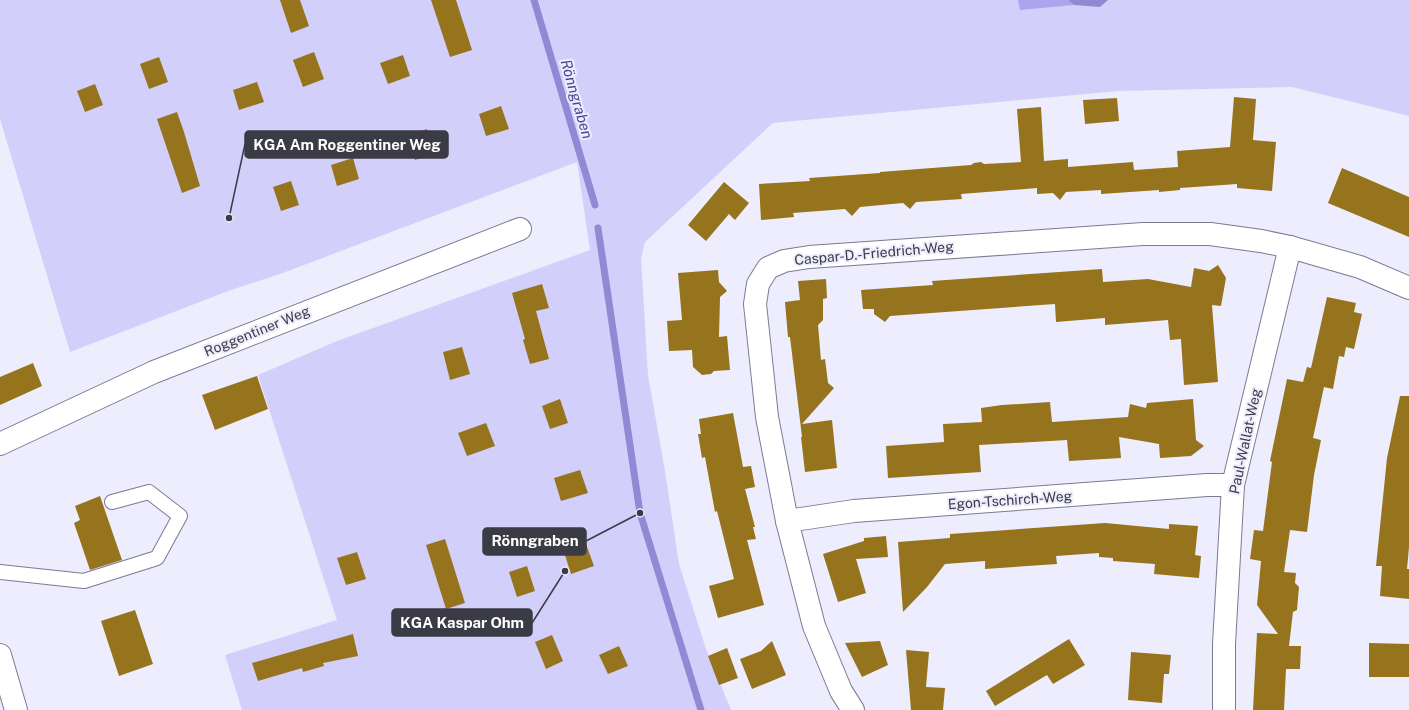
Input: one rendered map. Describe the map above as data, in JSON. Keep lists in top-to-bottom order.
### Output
{
  "streets": {
    "street": [
      "Caspar-D.-Friedrich-Weg",
      "Roggentiner Weg",
      "Paul-Wallat-Weg",
      "Egon-Tschirch-Weg"
    ]
  },
  "crossings": [
    ["Caspar-D.-Friedrich-Weg", "Paul-Wallat-Weg"],
    ["Caspar-D.-Friedrich-Weg", "Egon-Tschirch-Weg"],
    ["Paul-Wallat-Weg", "Egon-Tschirch-Weg"]
  ],
  "water": ["Rönngraben"],
  "places": ["KGA Am Roggentiner Weg", "Rönngraben", "KGA Kaspar Ohm"]
}
